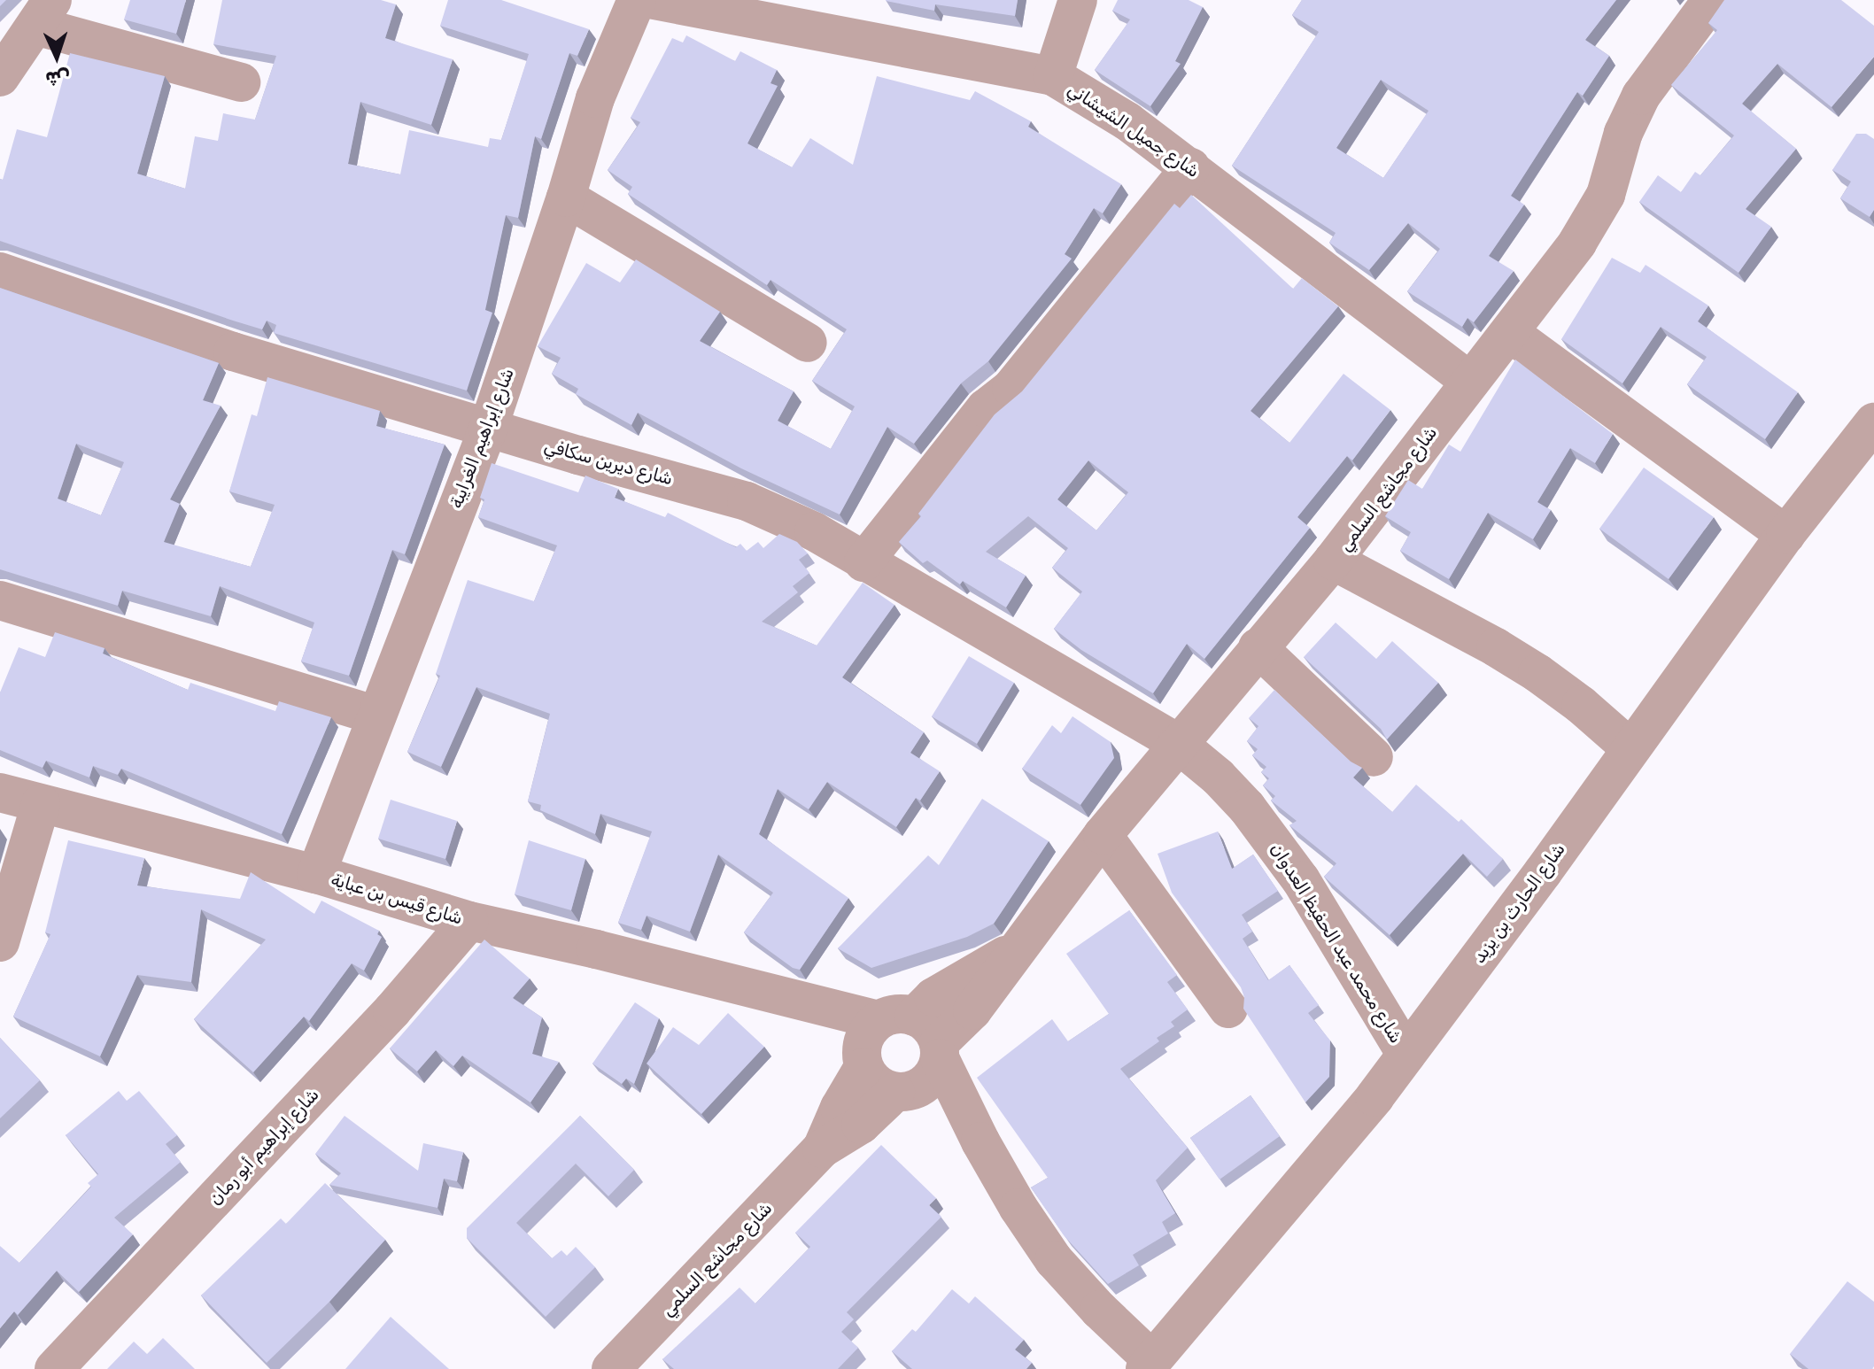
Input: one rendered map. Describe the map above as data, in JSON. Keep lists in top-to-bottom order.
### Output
{
  "streets": {
    "street": [
      "شارع جميل الشيشاني",
      "شارع إبراهيم الغرايبة",
      "شارع ديرين سكافي",
      "شارع مجاشع السلمي",
      "شارع قيس بن عباية",
      "شارع الحارث بن يزيد",
      "شارع محمد عبد الحفيظ العدوان",
      "شارع إبراهيم أبو رمان"
    ]
  },
  "crossings": [
    ["شارع جميل الشيشاني", "شارع مجاشع السلمي"],
    ["شارع إبراهيم الغرايبة", "شارع ديرين سكافي"],
    ["شارع إبراهيم الغرايبة", "شارع قيس بن عباية"],
    ["شارع ديرين سكافي", "شارع مجاشع السلمي"],
    ["شارع ديرين سكافي", "شارع محمد عبد الحفيظ العدوان"],
    ["شارع مجاشع السلمي", "شارع قيس بن عباية"],
    ["شارع مجاشع السلمي", "شارع محمد عبد الحفيظ العدوان"],
    ["شارع قيس بن عباية", "شارع إبراهيم أبو رمان"],
    ["شارع الحارث بن يزيد", "شارع محمد عبد الحفيظ العدوان"]
  ],
  "north": "bottom"
}
